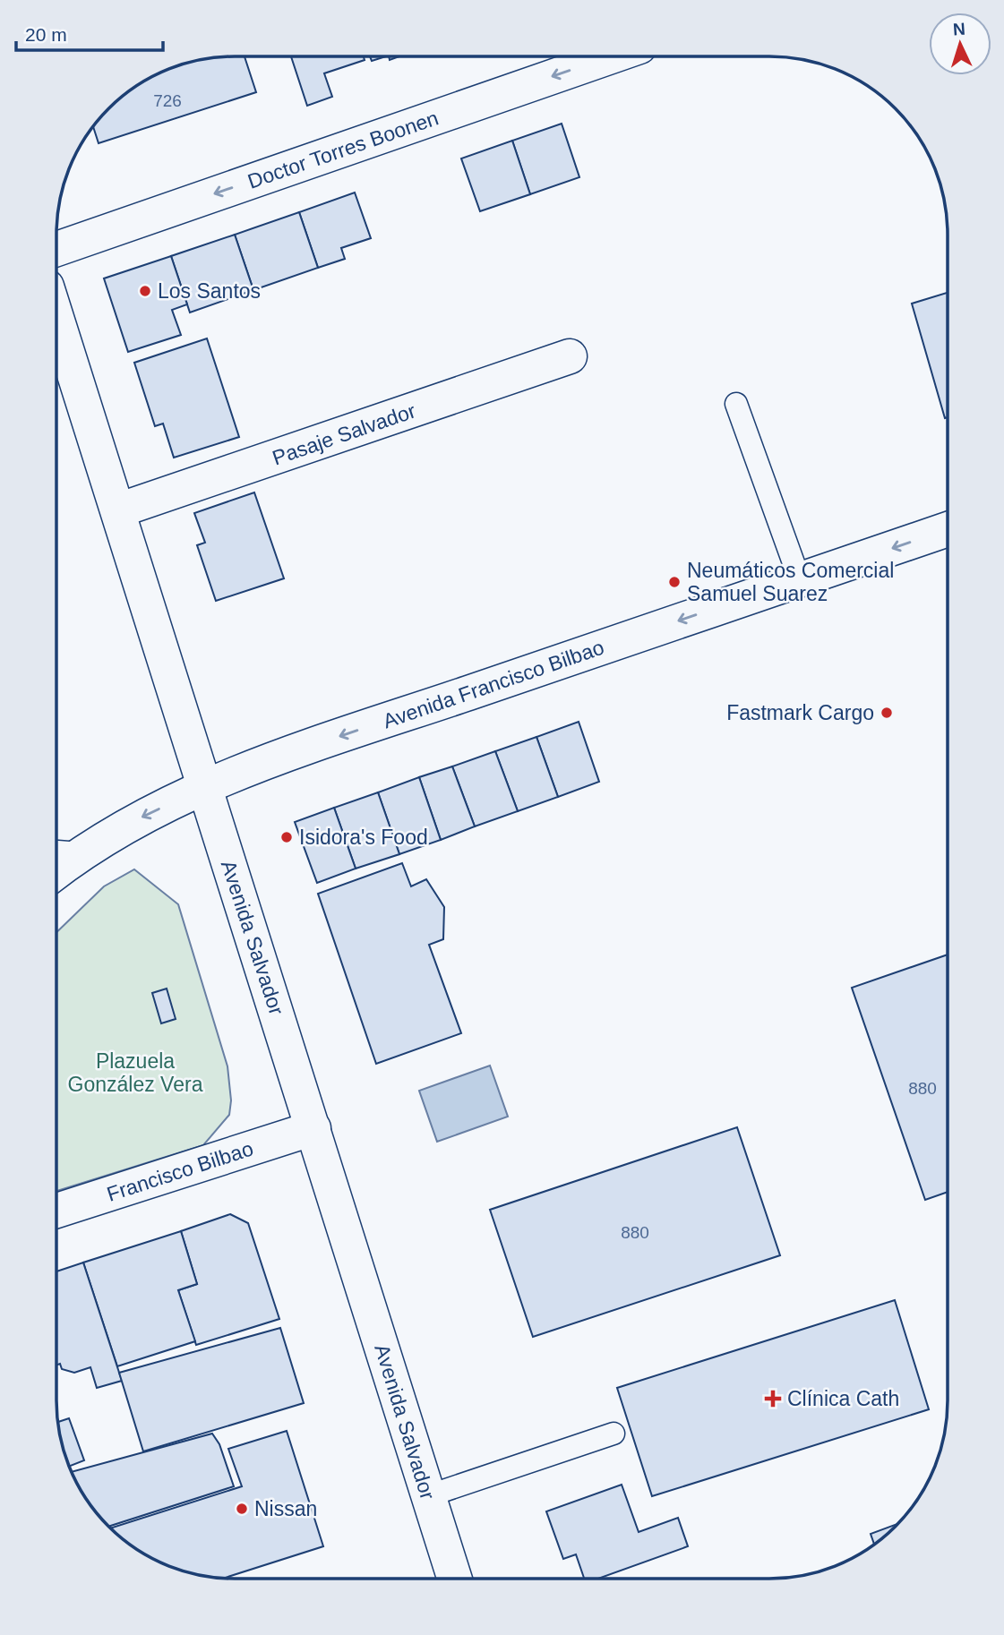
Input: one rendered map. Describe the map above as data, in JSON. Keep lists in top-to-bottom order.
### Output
{
  "streets": {
    "main road": [
      "Doctor Torres Boonen",
      "Pasaje Salvador",
      "Avenida Francisco Bilbao",
      "Avenida Salvador",
      "Francisco Bilbao"
    ]
  },
  "crossings": [
    ["Pasaje Salvador", "Avenida Salvador"],
    ["Avenida Francisco Bilbao", "Avenida Salvador"],
    ["Avenida Salvador", "Francisco Bilbao"]
  ],
  "one_way": ["Doctor Torres Boonen", "Avenida Francisco Bilbao"],
  "parks": ["Plazuela González Vera"],
  "places": {
    "other": [
      "Los Santos",
      "Neumáticos Comercial Samuel Suarez",
      "Fastmark Cargo",
      "Isidora's Food",
      "Nissan"
    ],
    "health": ["Clínica Cath"]
  },
  "house_numbers": ["726", "880", "880"],
  "scale_bar": "20 m",
  "north": "top"
}
